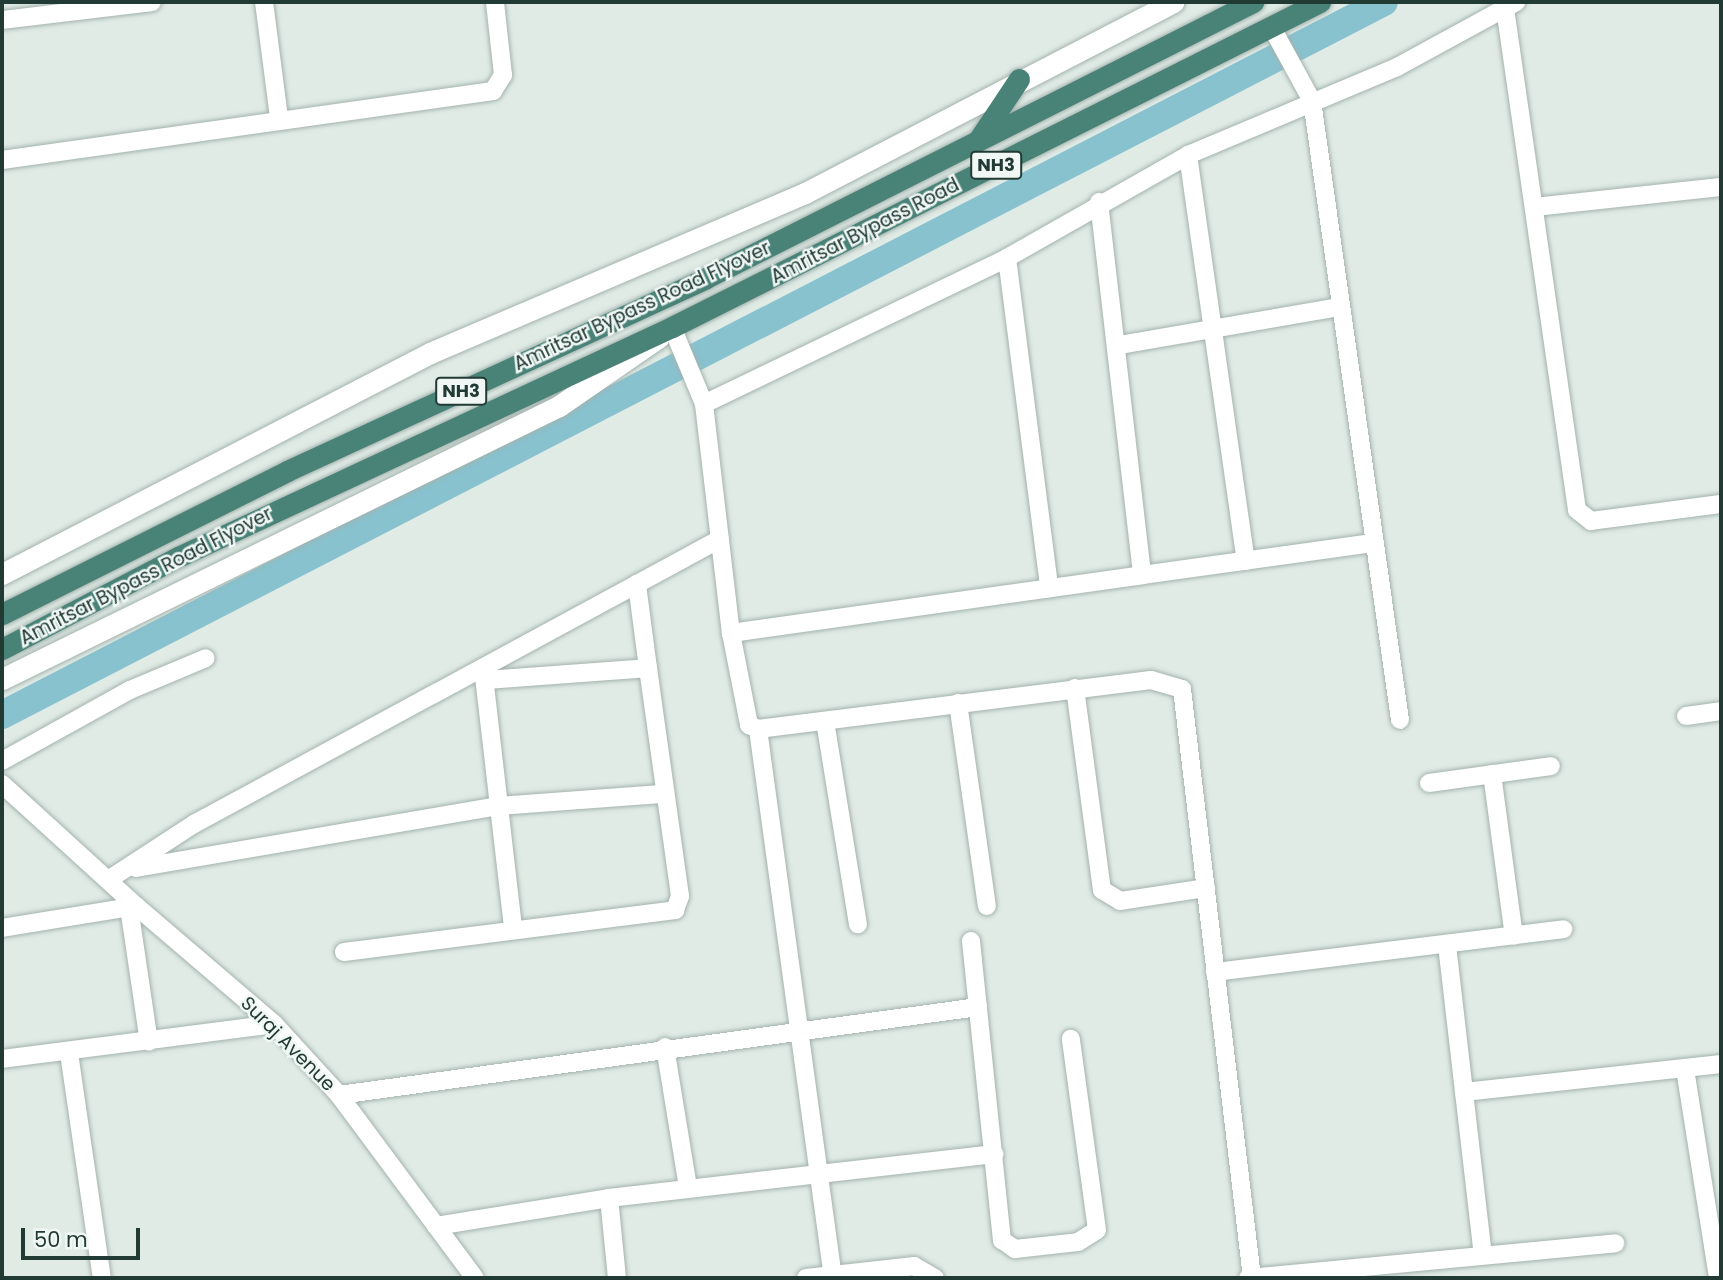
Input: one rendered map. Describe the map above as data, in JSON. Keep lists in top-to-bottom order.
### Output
{
  "streets": {
    "highway": ["NH3", "Amritsar Bypass Road", "Amritsar Bypass Road Flyover"],
    "street": ["Suraj Avenue"]
  },
  "crossings": [
    ["NH3", "Amritsar Bypass Road Flyover"],
    ["Amritsar Bypass Road", "Amritsar Bypass Road Flyover"]
  ],
  "scale_bar": "50 m"
}
